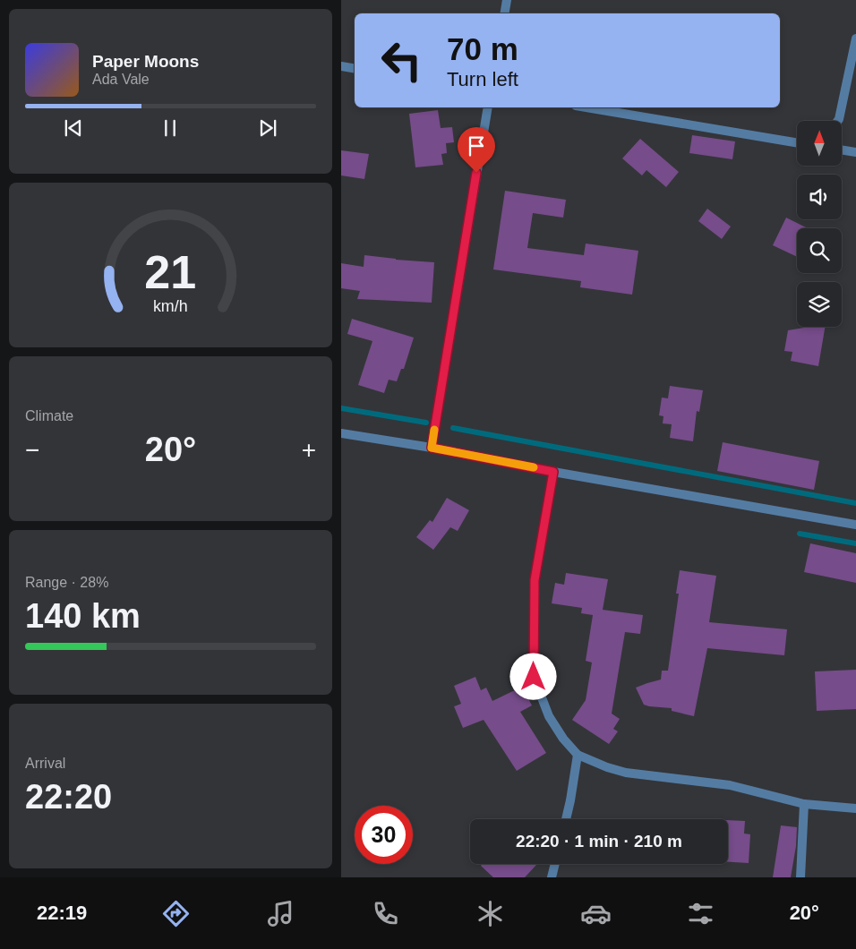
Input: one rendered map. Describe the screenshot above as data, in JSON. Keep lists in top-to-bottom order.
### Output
{
  "north": "top",
  "page": {
    "turn": ["70 m", "Turn left"],
    "song": ["Paper Moons", "Ada Vale"],
    "tile": [
      "Climate",
      ["Range · 28%", "140 km"],
      ["Arrival", "22:20"]
    ],
    "heat": ["−", "20°", "+"],
    "limit": "30",
    "trip": "22:20 · 1 min · 210 m",
    "tabs": ["22:19", "20°"],
    "gauge": ["21", "km/h"]
  }
}
